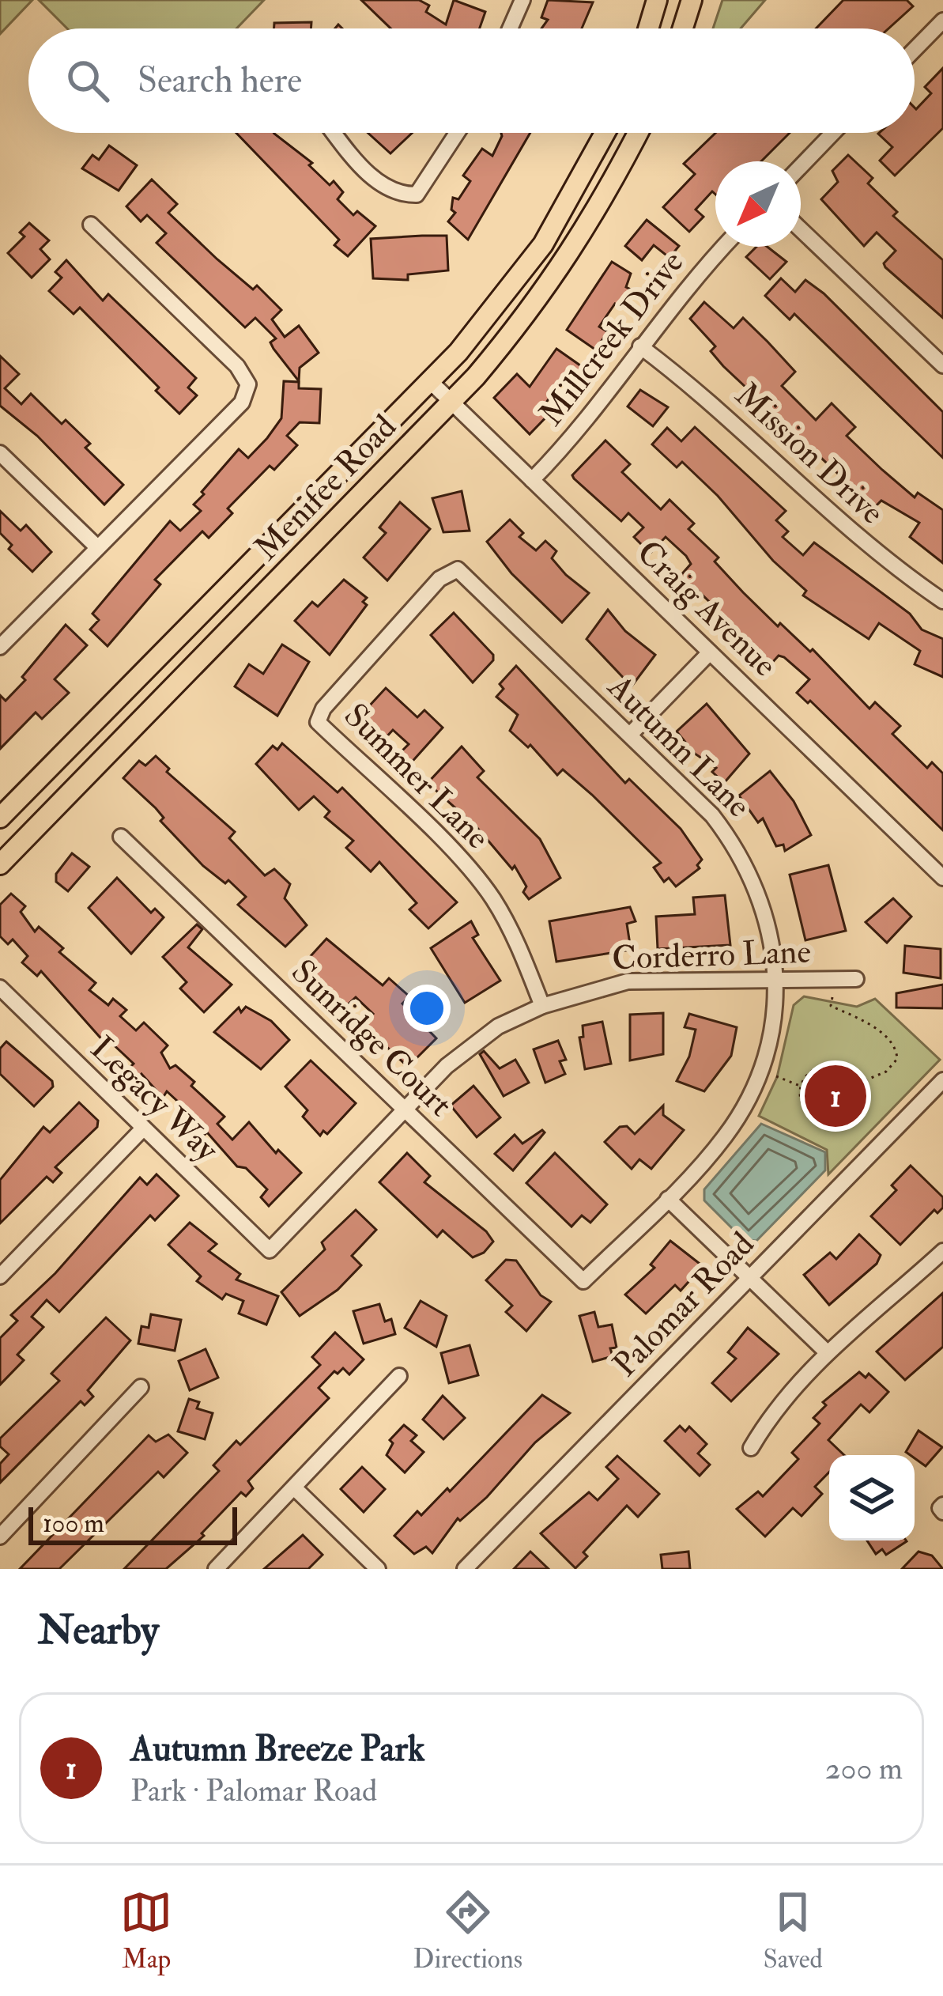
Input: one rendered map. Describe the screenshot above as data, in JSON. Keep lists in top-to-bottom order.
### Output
{
  "streets": {
    "main road": ["Menifee Road"],
    "street": [
      "Millcreek Drive",
      "Mission Drive",
      "Craig Avenue",
      "Autumn Lane",
      "Summer Lane",
      "Corderro Lane",
      "Sunridge Court",
      "Legacy Way",
      "Palomar Road"
    ]
  },
  "crossings": [
    ["Millcreek Drive", "Mission Drive"],
    ["Millcreek Drive", "Craig Avenue"],
    ["Menifee Road", "Craig Avenue"],
    ["Autumn Lane", "Summer Lane"],
    ["Autumn Lane", "Corderro Lane"],
    ["Autumn Lane", "Sunridge Court"],
    ["Summer Lane", "Corderro Lane"],
    ["Corderro Lane", "Sunridge Court"],
    ["Corderro Lane", "Legacy Way"]
  ],
  "scale_bar": "100 m",
  "north": "bottom left",
  "page": {
    "search": "Search here",
    "pins": "1",
    "scale": "100 m",
    "heading": "Nearby",
    "list": [
      {
        "mark": "1",
        "name": "Autumn Breeze Park",
        "note": "Park · Palomar Road",
        "value": "200 m"
      }
    ],
    "nav": ["Map", "Directions", "Saved"]
  }
}
